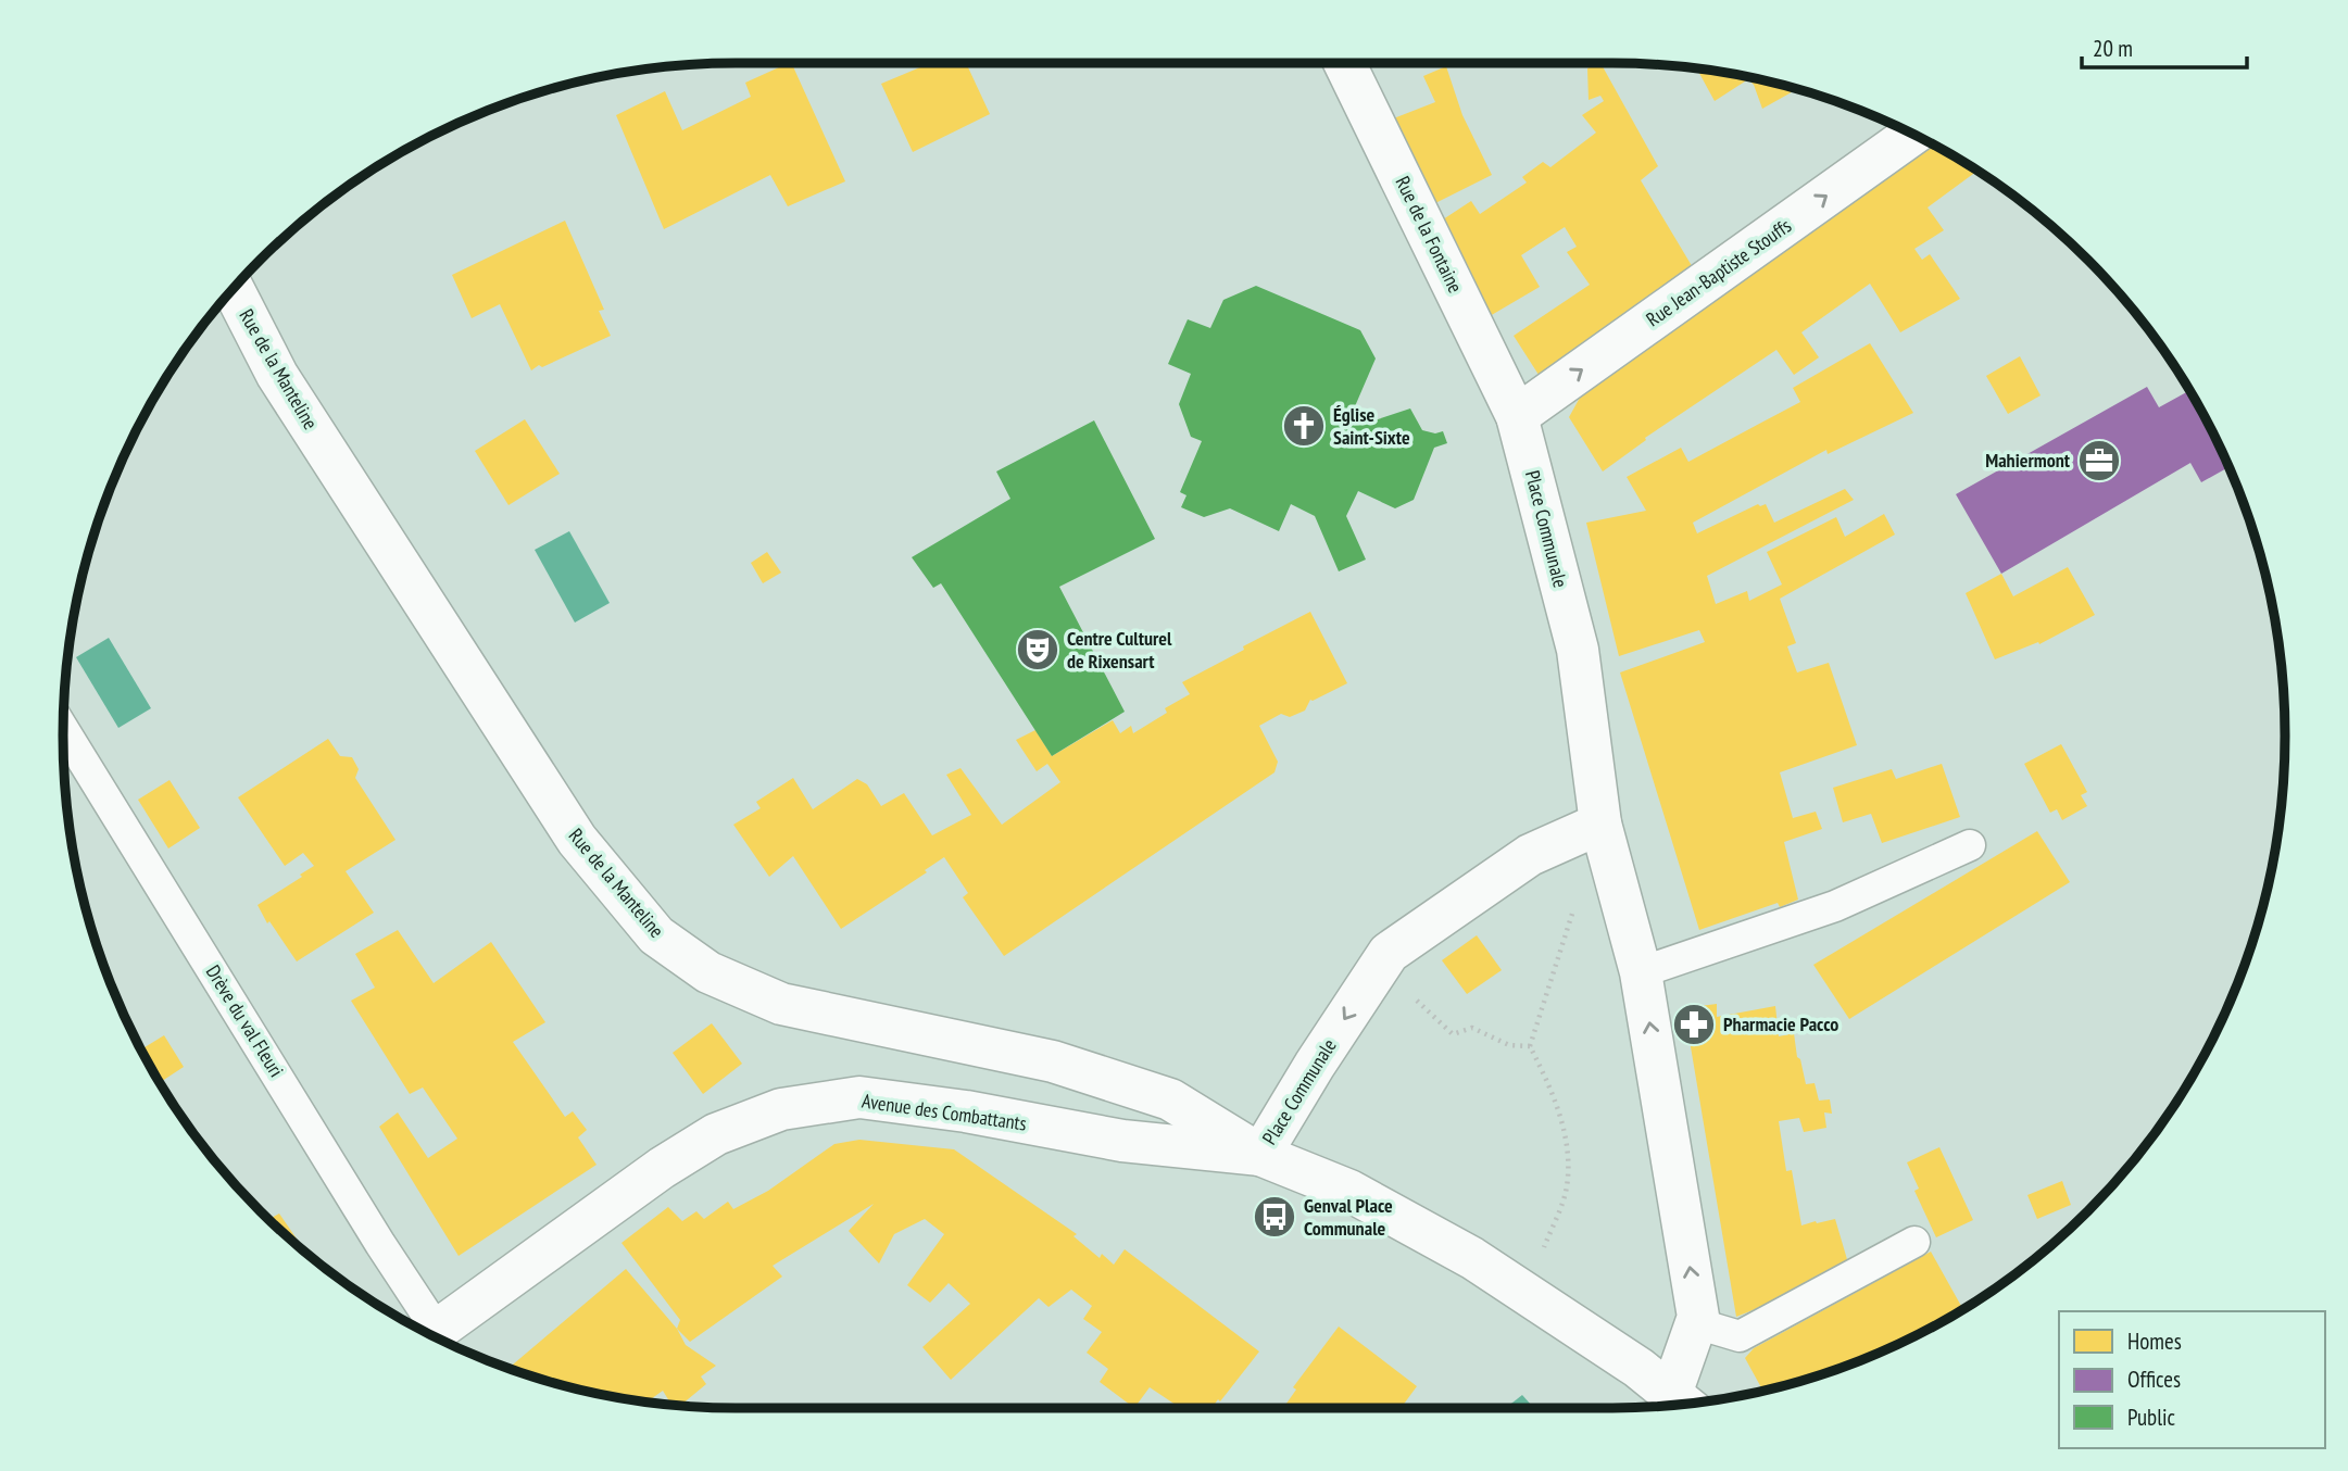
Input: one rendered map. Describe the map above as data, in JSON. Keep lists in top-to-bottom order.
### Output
{
  "streets": {
    "street": [
      "Rue de la Fontaine",
      "Rue Jean-Baptiste Stouffs",
      "Rue de la Manteline",
      "Place Communale",
      "Avenue des Combattants"
    ],
    "lane": ["Drève du val Fleuri"]
  },
  "crossings": [
    ["Rue de la Fontaine", "Rue Jean-Baptiste Stouffs"],
    ["Rue de la Fontaine", "Place Communale"],
    ["Rue Jean-Baptiste Stouffs", "Place Communale"],
    ["Rue de la Manteline", "Place Communale"],
    ["Rue de la Manteline", "Avenue des Combattants"],
    ["Place Communale", "Avenue des Combattants"]
  ],
  "one_way": ["Rue Jean-Baptiste Stouffs"],
  "places": {
    "church": ["Église Saint-Sixte"],
    "office": ["Mahiermont"],
    "theatre": ["Centre Culturel de Rixensart"],
    "pharmacy": ["Pharmacie Pacco"],
    "bus stop": ["Genval Place Communale"]
  },
  "legend": ["Homes", "Offices", "Public"],
  "scale_bar": "20 m"
}
